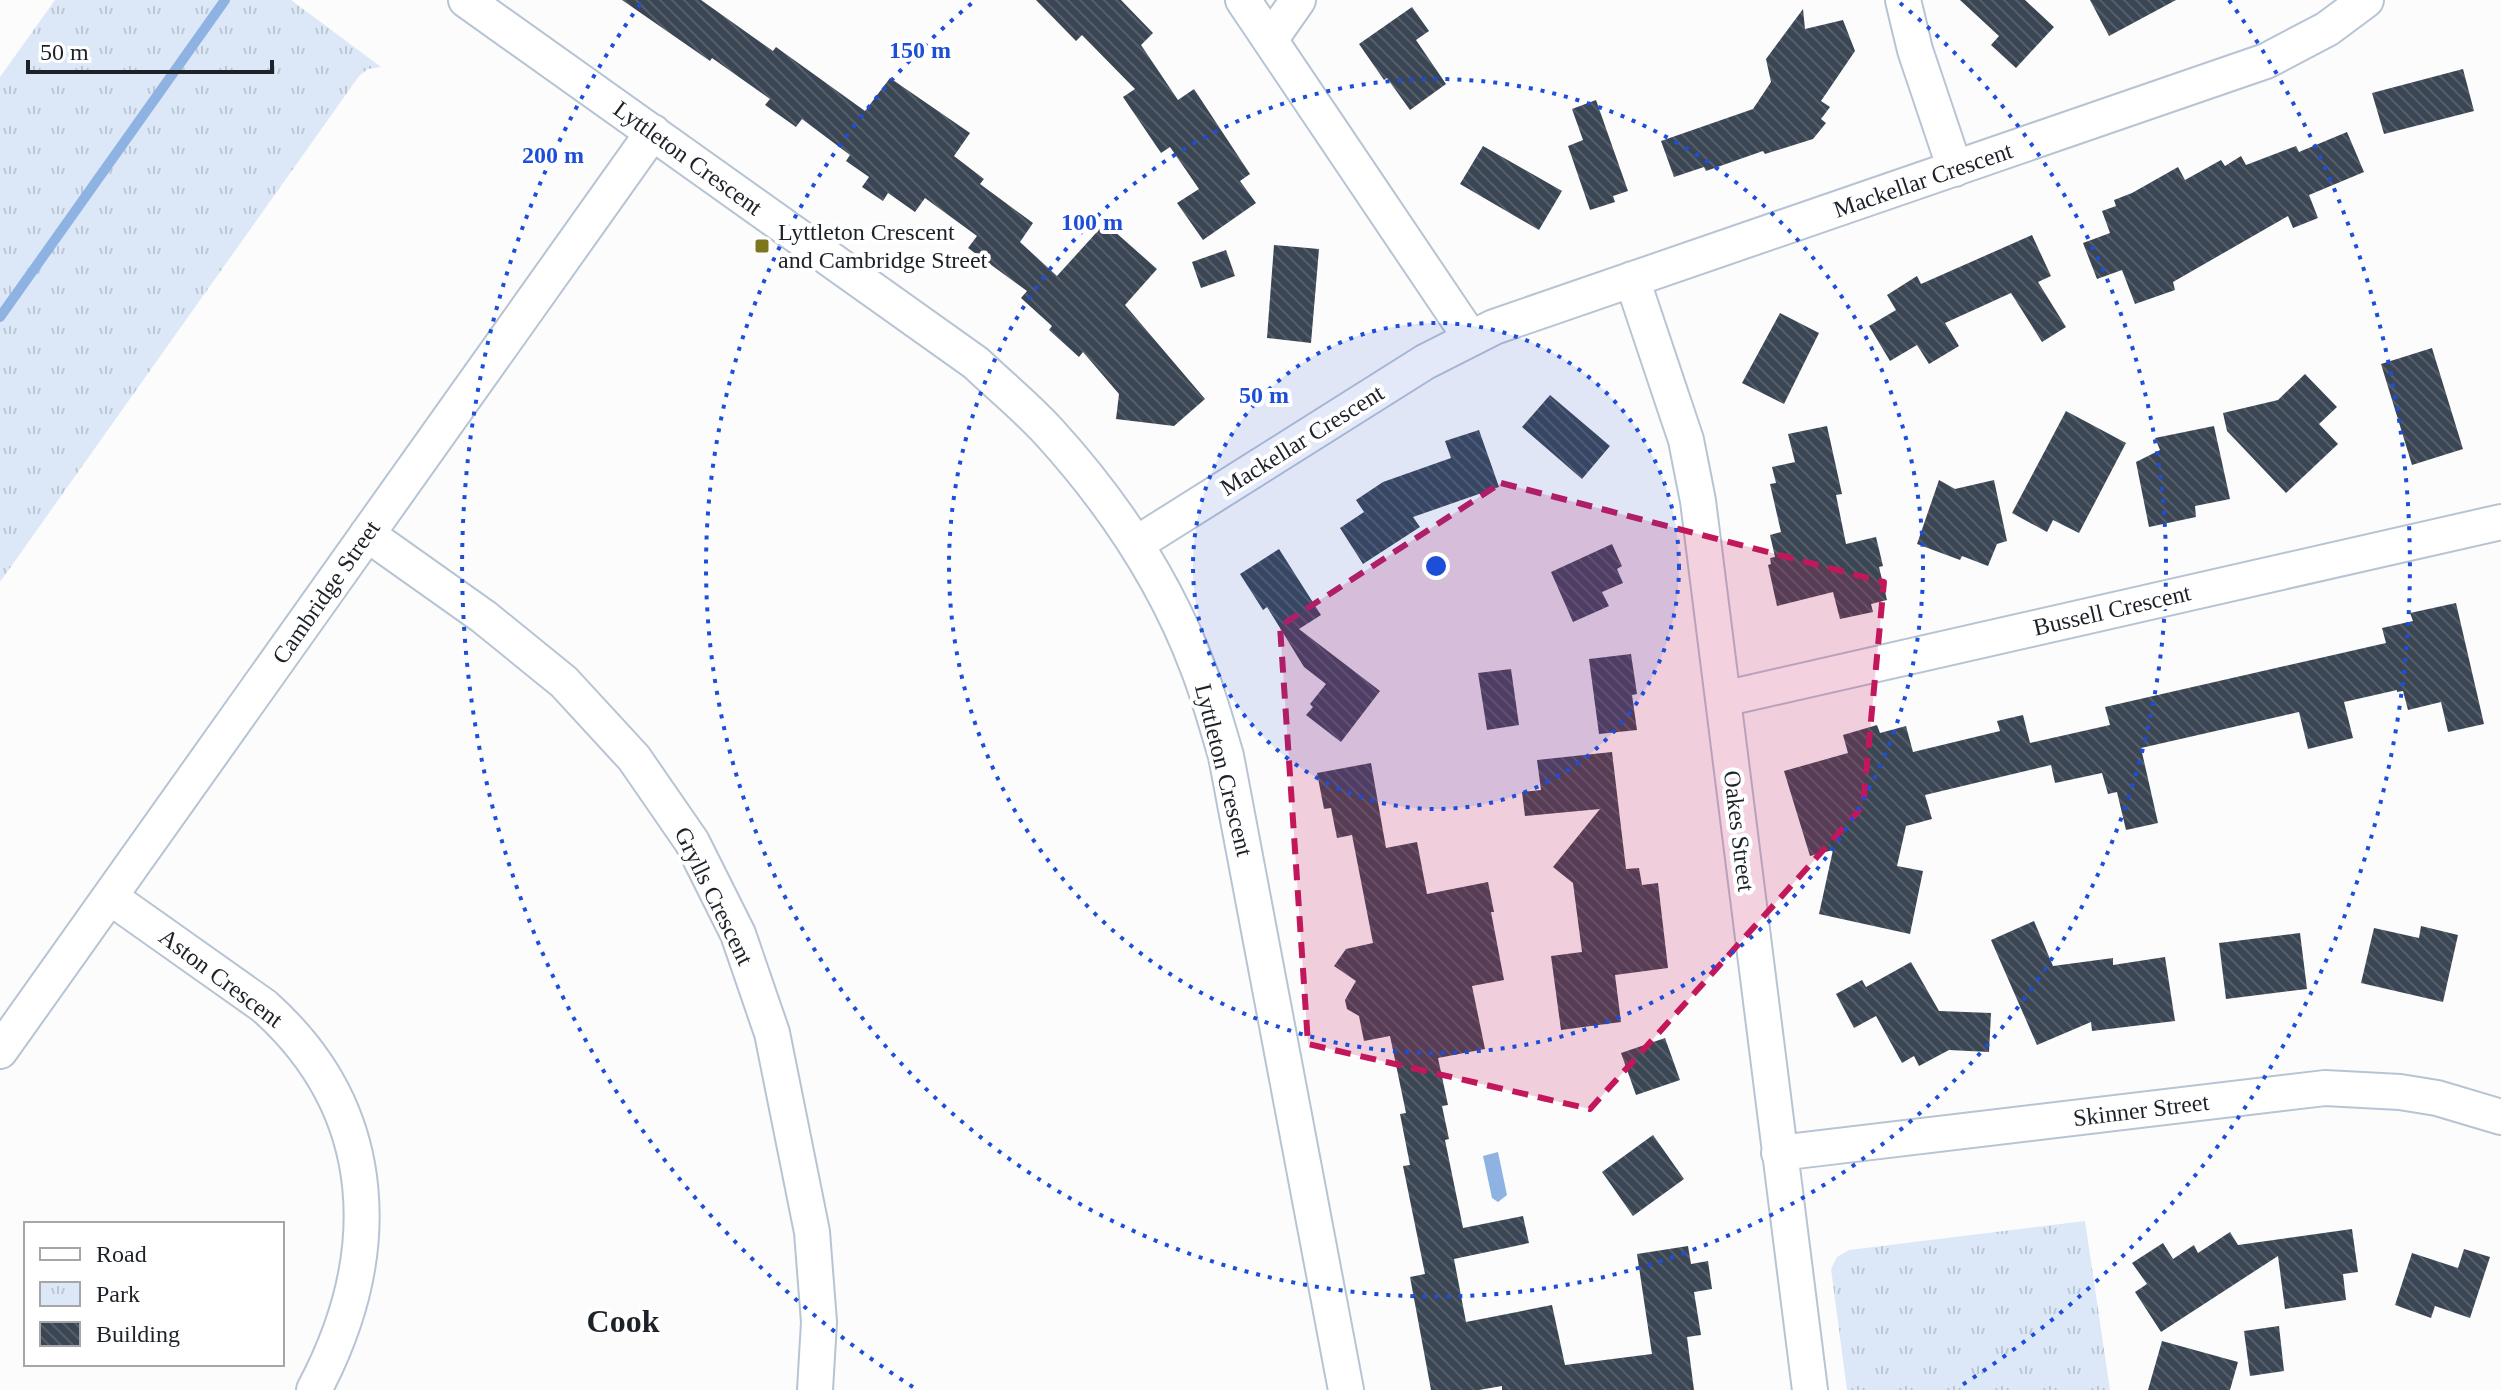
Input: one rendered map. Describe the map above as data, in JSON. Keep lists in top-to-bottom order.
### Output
{
  "streets": {
    "street": [
      "Lyttleton Crescent",
      "Mackellar Crescent",
      "Cambridge Street",
      "Bussell Crescent",
      "Oakes Street",
      "Grylls Crescent",
      "Aston Crescent",
      "Skinner Street"
    ]
  },
  "crossings": [
    ["Lyttleton Crescent", "Mackellar Crescent"],
    ["Lyttleton Crescent", "Cambridge Street"],
    ["Mackellar Crescent", "Oakes Street"],
    ["Cambridge Street", "Grylls Crescent"],
    ["Cambridge Street", "Aston Crescent"],
    ["Bussell Crescent", "Oakes Street"],
    ["Oakes Street", "Skinner Street"]
  ],
  "districts": ["Cook"],
  "places": {
    "transit": ["Lyttleton Crescent and Cambridge Street"]
  },
  "legend": ["Road", "Park", "Building"],
  "scale_bar": "50 m",
  "rings": [
    "150 m",
    "200 m",
    "100 m",
    "50 m"
  ]
}
